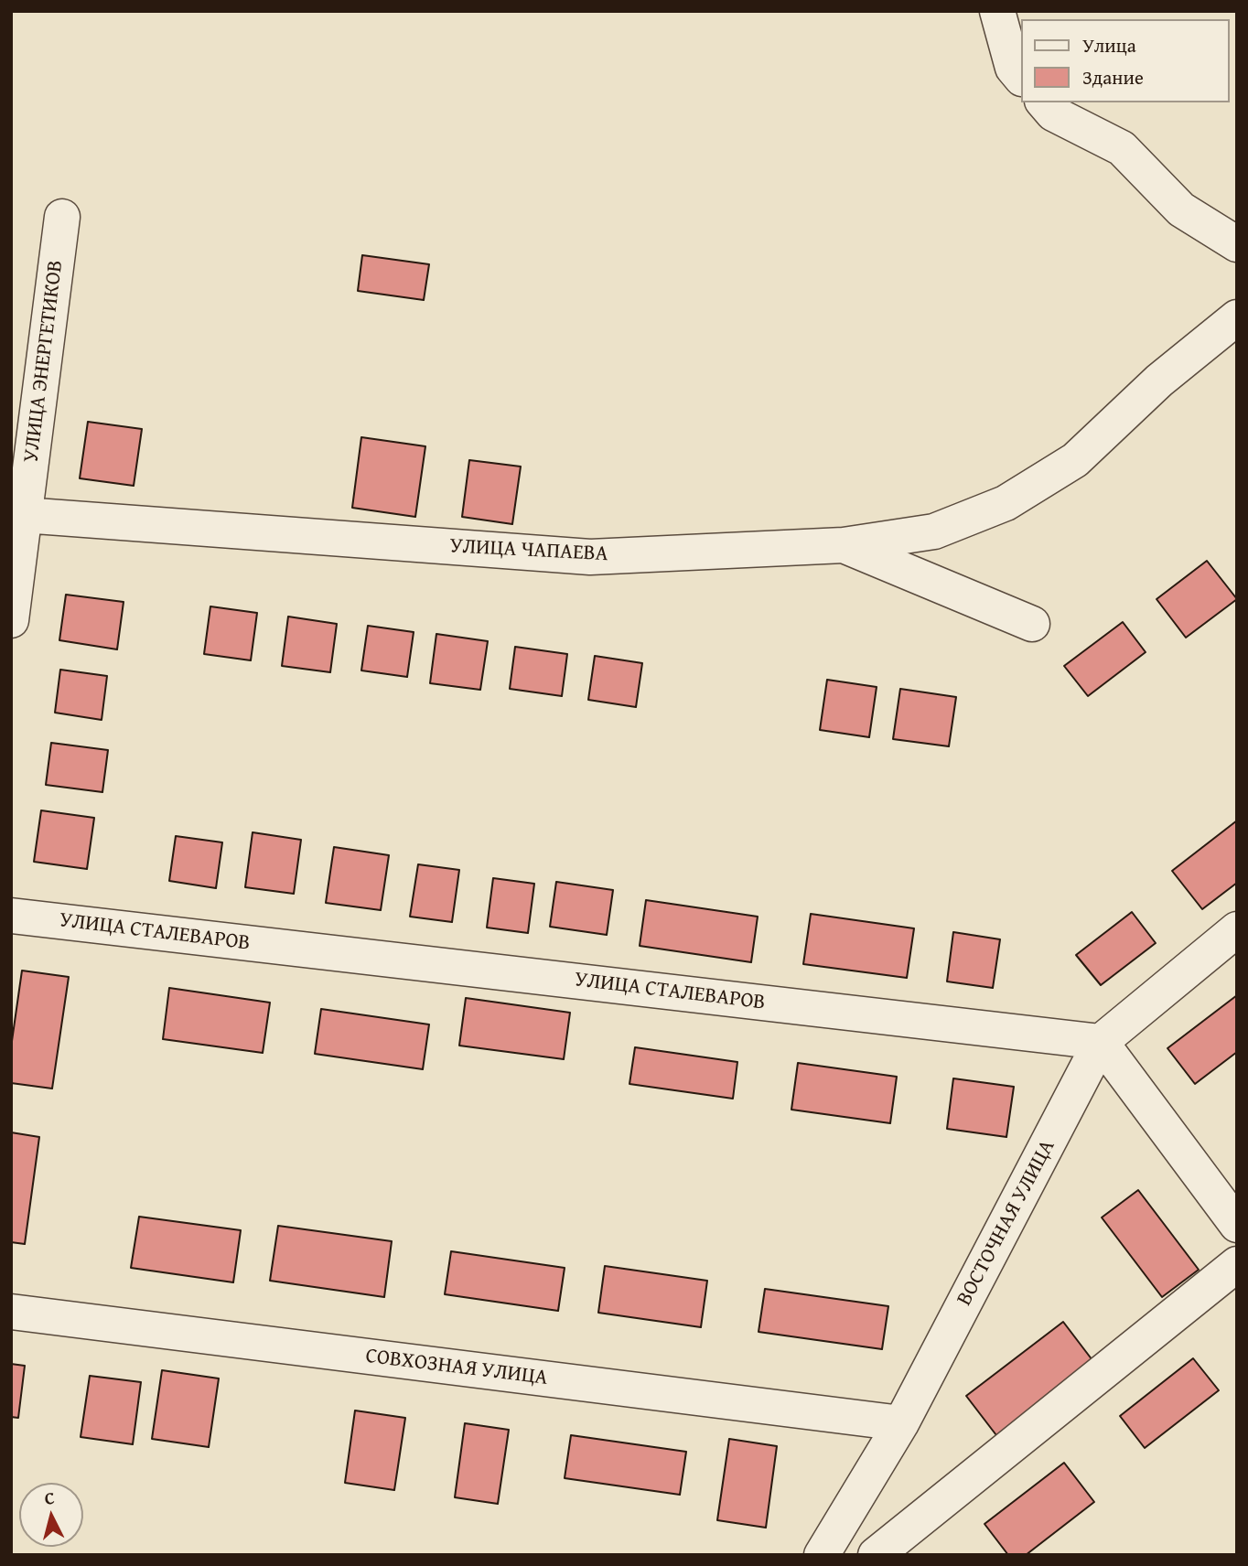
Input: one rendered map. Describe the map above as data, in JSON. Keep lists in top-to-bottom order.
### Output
{
  "streets": {
    "street": [
      "УЛИЦА ЭНЕРГЕТИКОВ",
      "УЛИЦА ЧАПАЕВА",
      "УЛИЦА СТАЛЕВАРОВ",
      "ВОСТОЧНАЯ УЛИЦА",
      "СОВХОЗНАЯ УЛИЦА"
    ]
  },
  "crossings": [
    ["УЛИЦА ЭНЕРГЕТИКОВ", "УЛИЦА ЧАПАЕВА"],
    ["УЛИЦА СТАЛЕВАРОВ", "ВОСТОЧНАЯ УЛИЦА"],
    ["ВОСТОЧНАЯ УЛИЦА", "СОВХОЗНАЯ УЛИЦА"]
  ],
  "legend": ["Улица", "Здание"],
  "north": "top"
}
